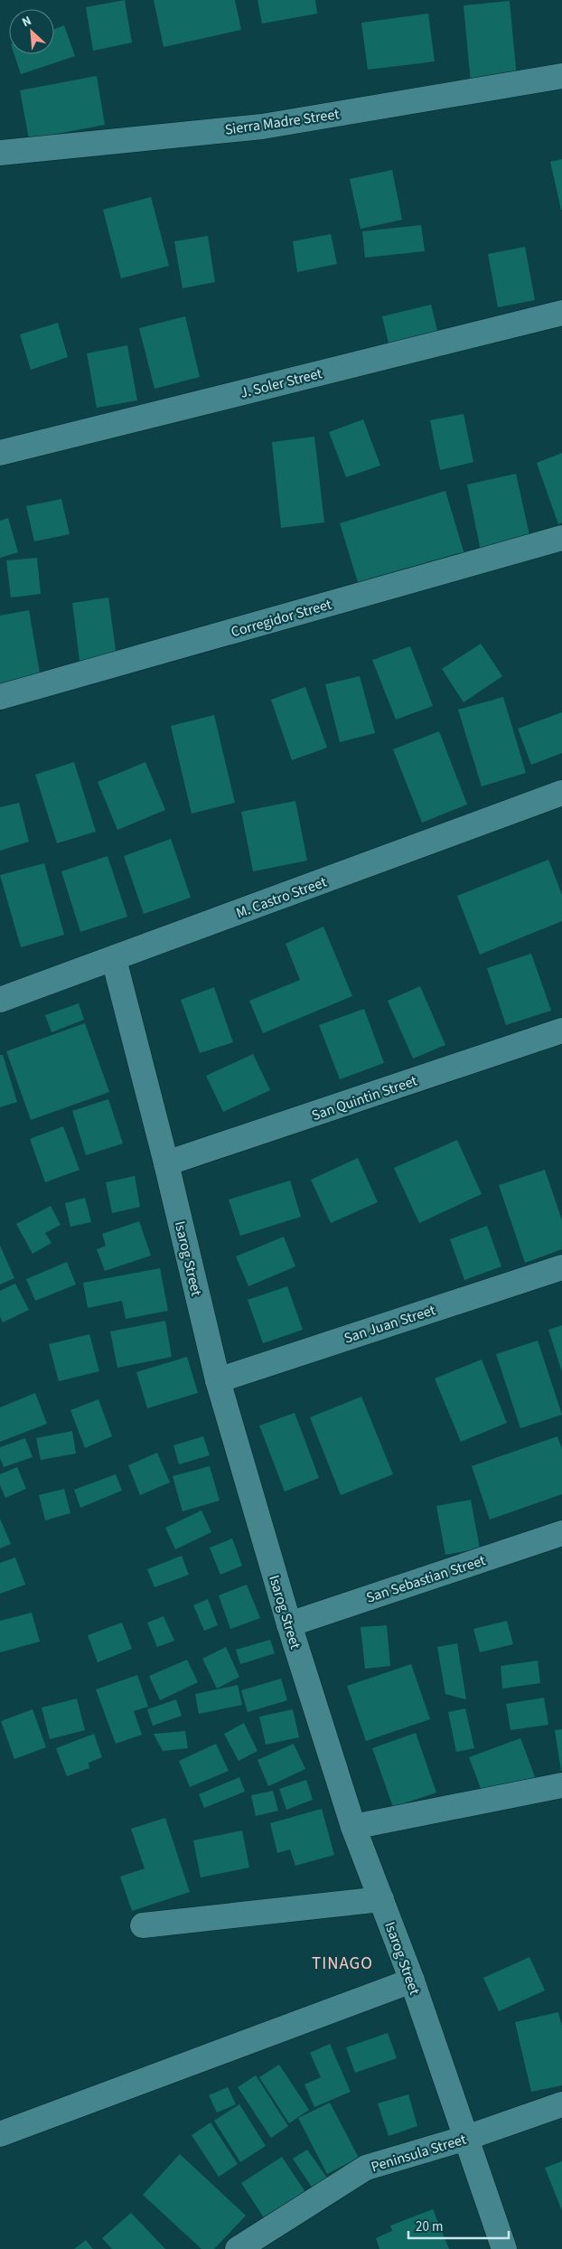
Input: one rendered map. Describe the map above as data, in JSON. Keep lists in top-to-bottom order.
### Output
{
  "streets": {
    "street": [
      "Sierra Madre Street",
      "J. Soler Street",
      "Corregidor Street",
      "M. Castro Street",
      "San Quintin Street",
      "Isarog Street",
      "San Juan Street",
      "San Sebastian Street",
      "Peninsula Street"
    ]
  },
  "crossings": [
    ["M. Castro Street", "Isarog Street"],
    ["San Quintin Street", "Isarog Street"],
    ["Isarog Street", "San Juan Street"],
    ["Isarog Street", "San Sebastian Street"],
    ["Isarog Street", "Peninsula Street"]
  ],
  "districts": ["TINAGO"],
  "scale_bar": "20 m",
  "north": "top left"
}
